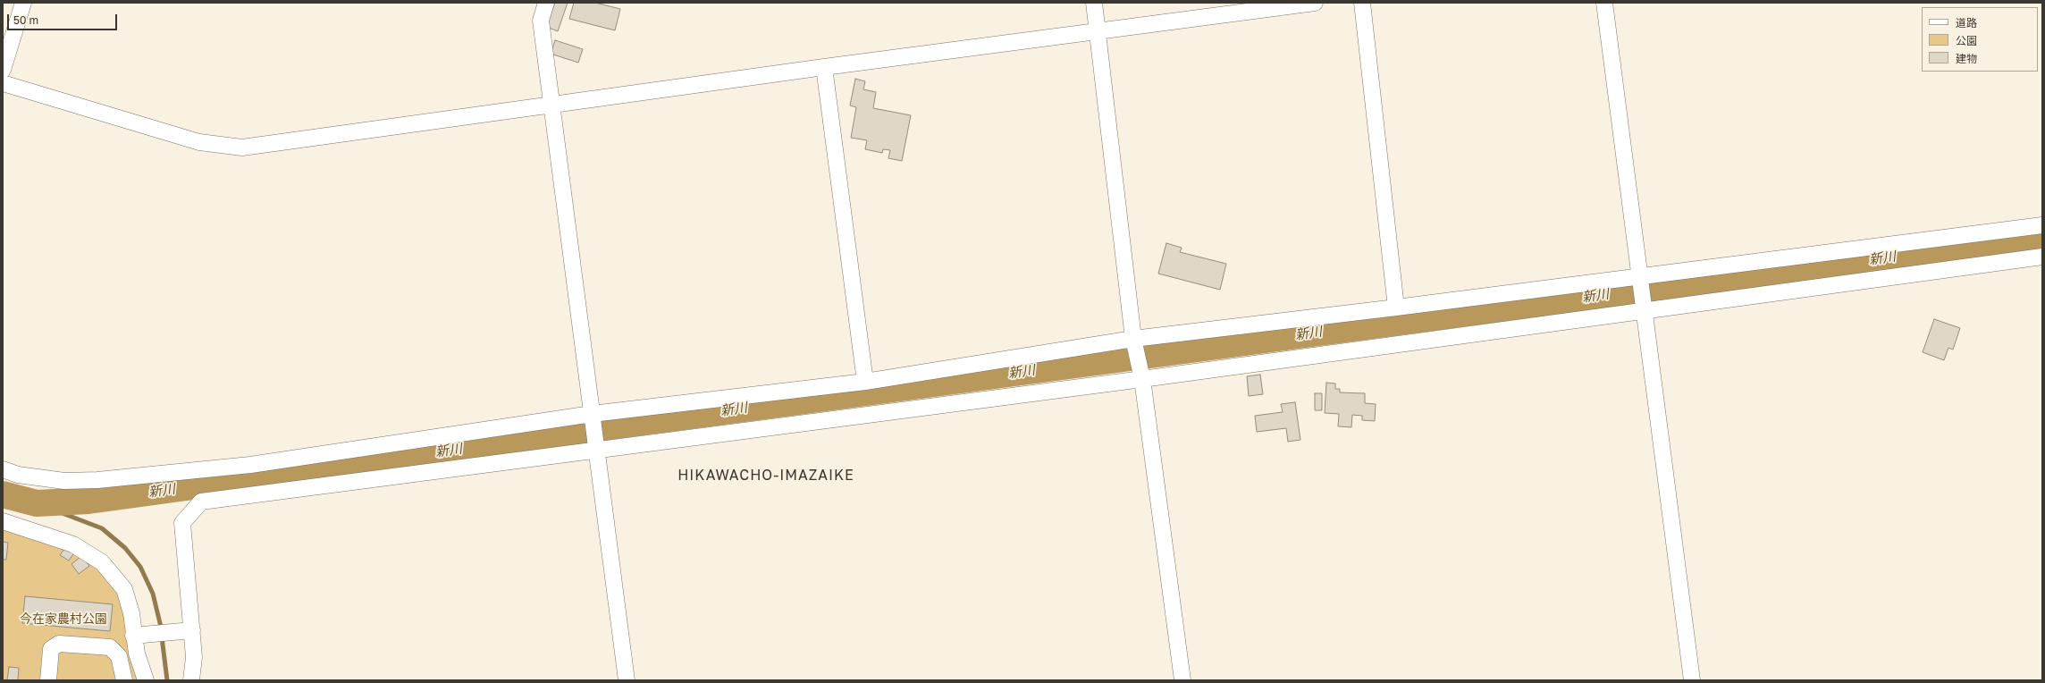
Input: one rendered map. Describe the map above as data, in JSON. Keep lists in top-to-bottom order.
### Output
{
  "districts": ["HIKAWACHO-IMAZAIKE"],
  "water": ["新川"],
  "parks": ["今在家農村公園"],
  "legend": ["道路", "公園", "建物"],
  "scale_bar": "50 m"
}
